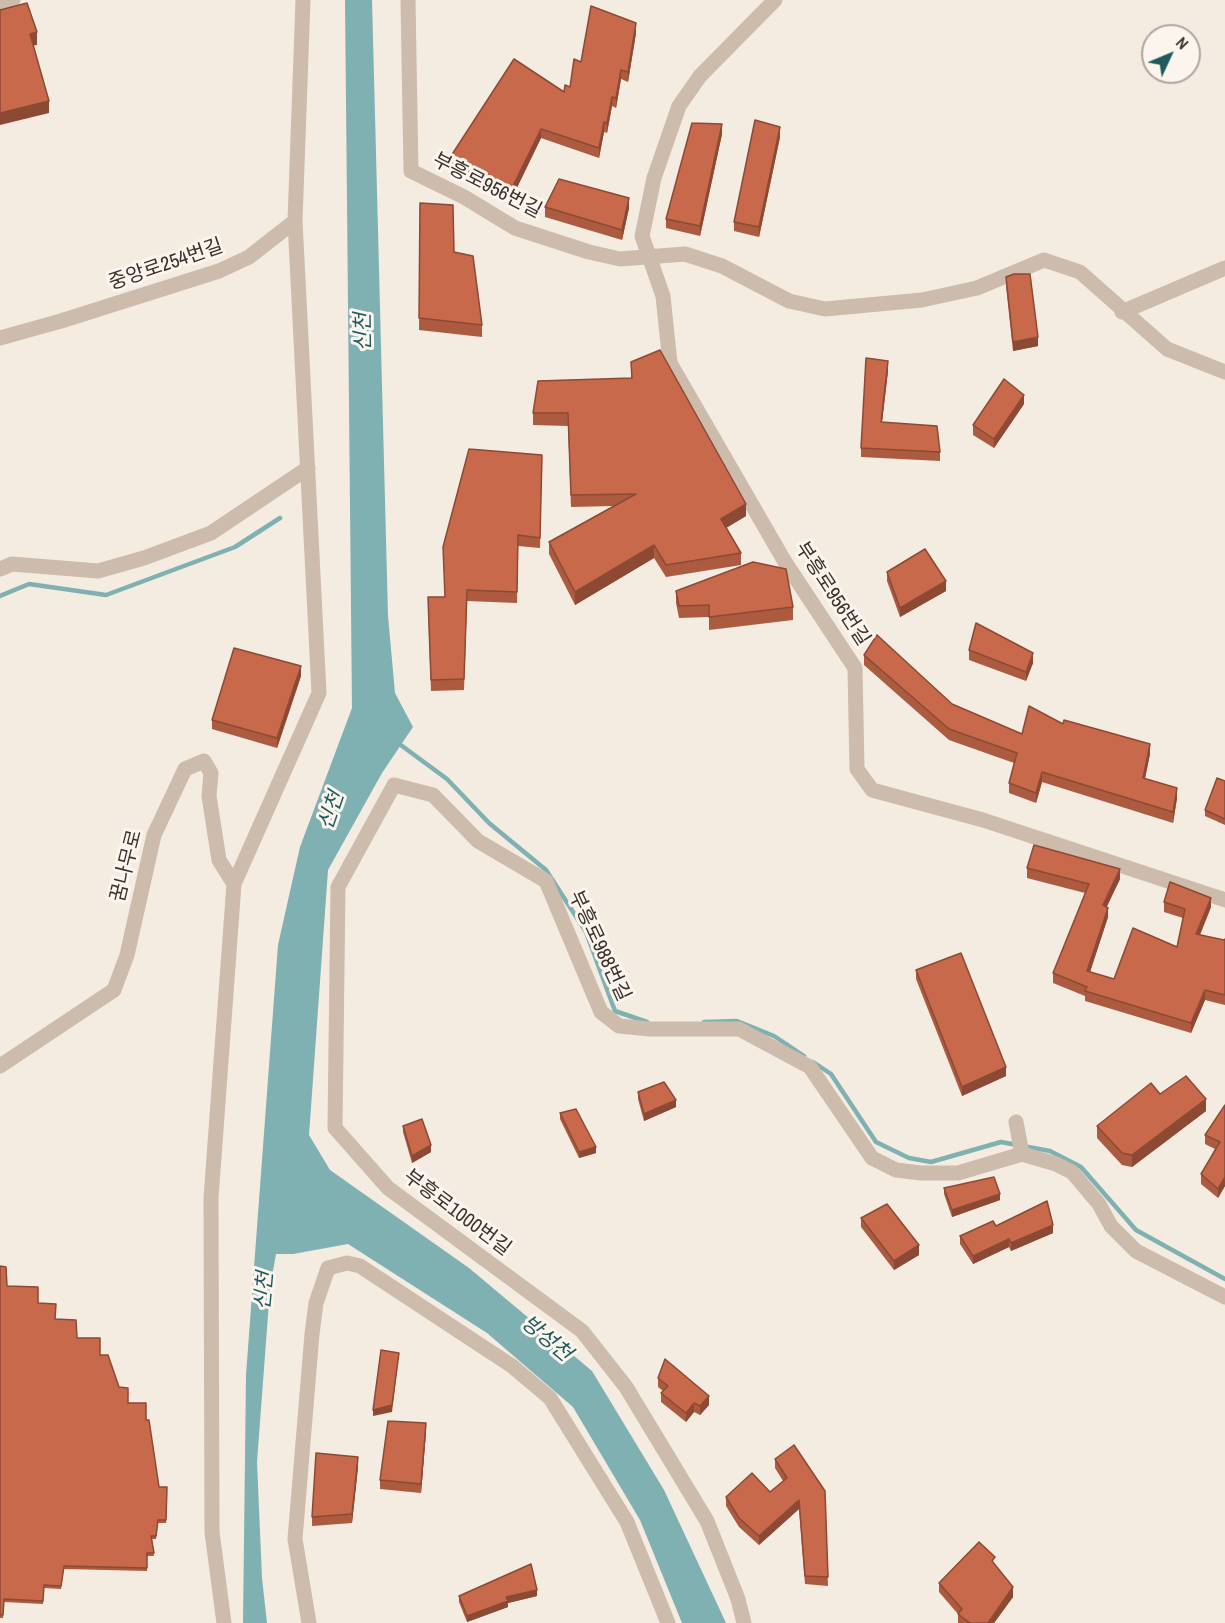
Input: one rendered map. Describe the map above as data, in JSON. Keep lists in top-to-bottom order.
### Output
{
  "streets": {
    "street": [
      "부흥로956번길",
      "중앙로254번길",
      "꿈나무로",
      "부흥로988번길",
      "부흥로1000번길"
    ]
  },
  "crossings": [
    ["부흥로988번길", "부흥로1000번길"]
  ],
  "water": ["신천", "방성천"],
  "north": "top right"
}
